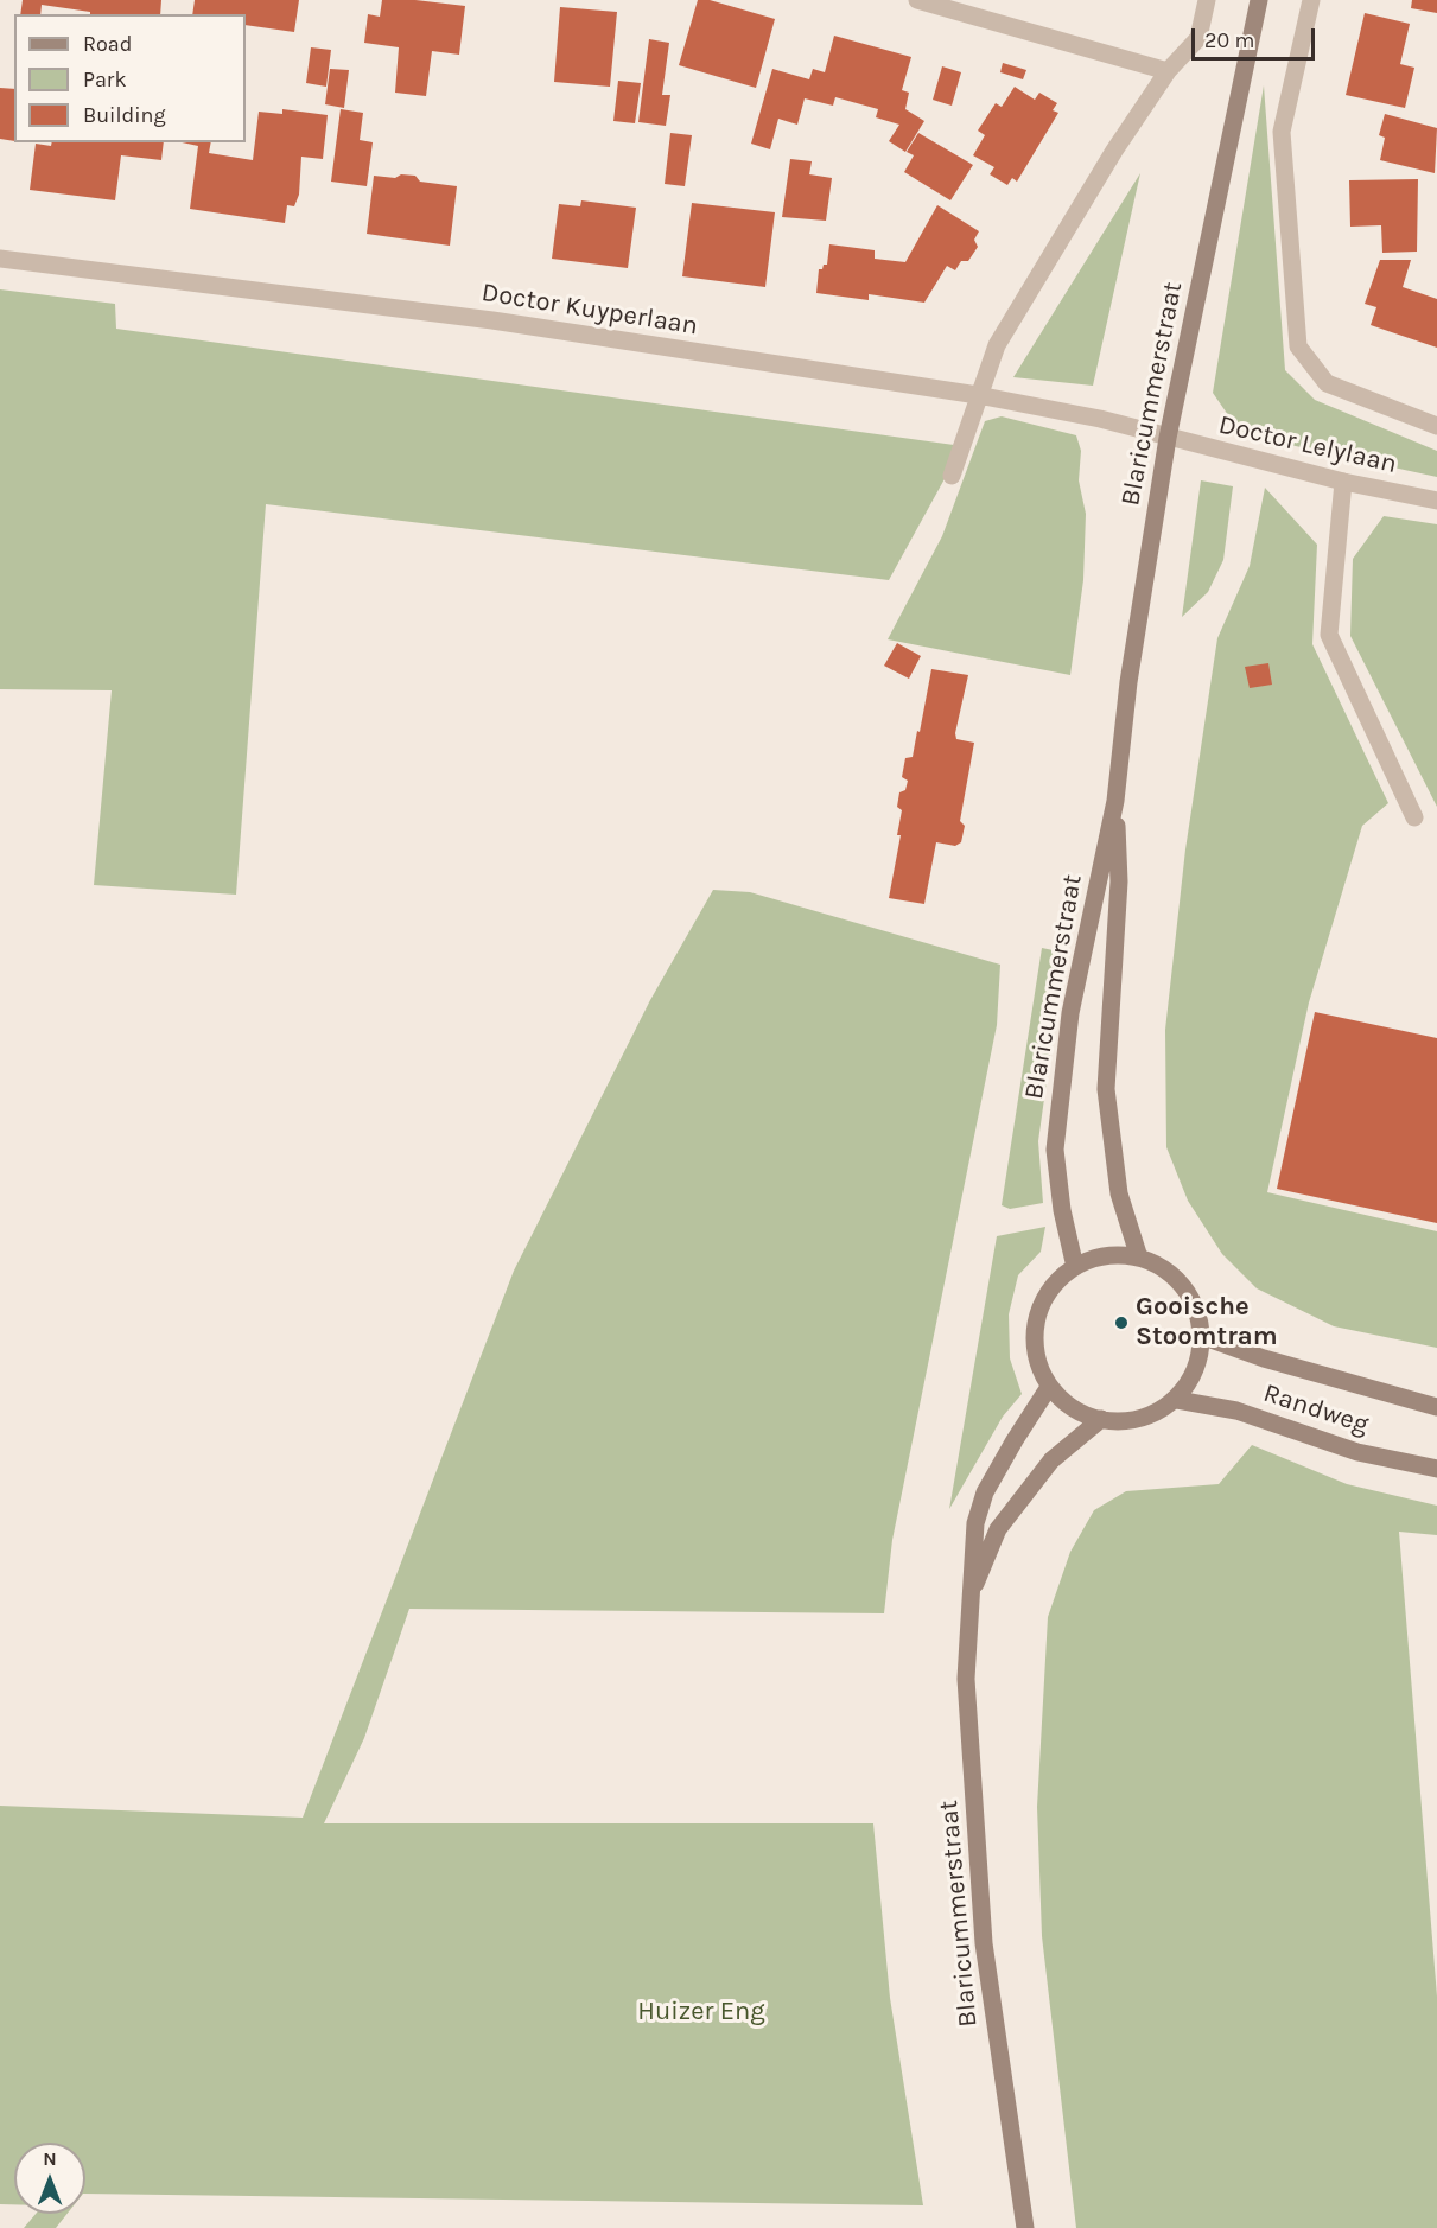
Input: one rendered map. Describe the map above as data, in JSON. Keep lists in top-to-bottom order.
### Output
{
  "streets": {
    "main road": ["Blaricummerstraat", "Randweg"],
    "street": ["Doctor Kuyperlaan", "Doctor Lelylaan"]
  },
  "crossings": [
    ["Doctor Kuyperlaan", "Blaricummerstraat"],
    ["Doctor Kuyperlaan", "Doctor Lelylaan"],
    ["Blaricummerstraat", "Doctor Lelylaan"],
    ["Blaricummerstraat", "Randweg"]
  ],
  "parks": ["Huizer Eng"],
  "places": ["Gooische Stoomtram"],
  "legend": ["Road", "Park", "Building"],
  "scale_bar": "20 m",
  "north": "top"
}
